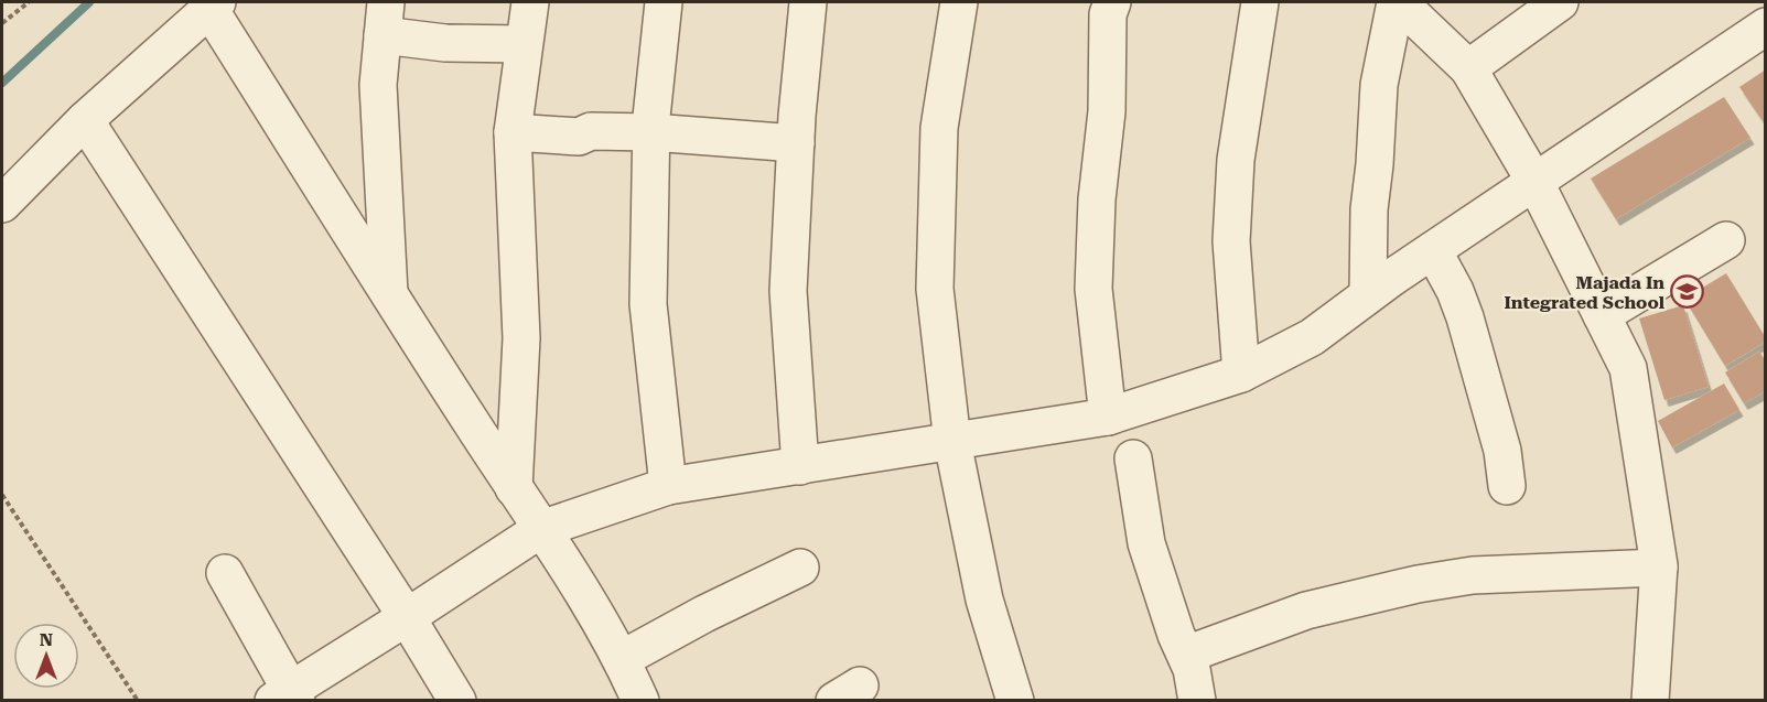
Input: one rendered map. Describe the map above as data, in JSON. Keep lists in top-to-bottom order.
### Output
{
  "places": {
    "school or university": ["Majada In Integrated School"]
  },
  "north": "top"
}
